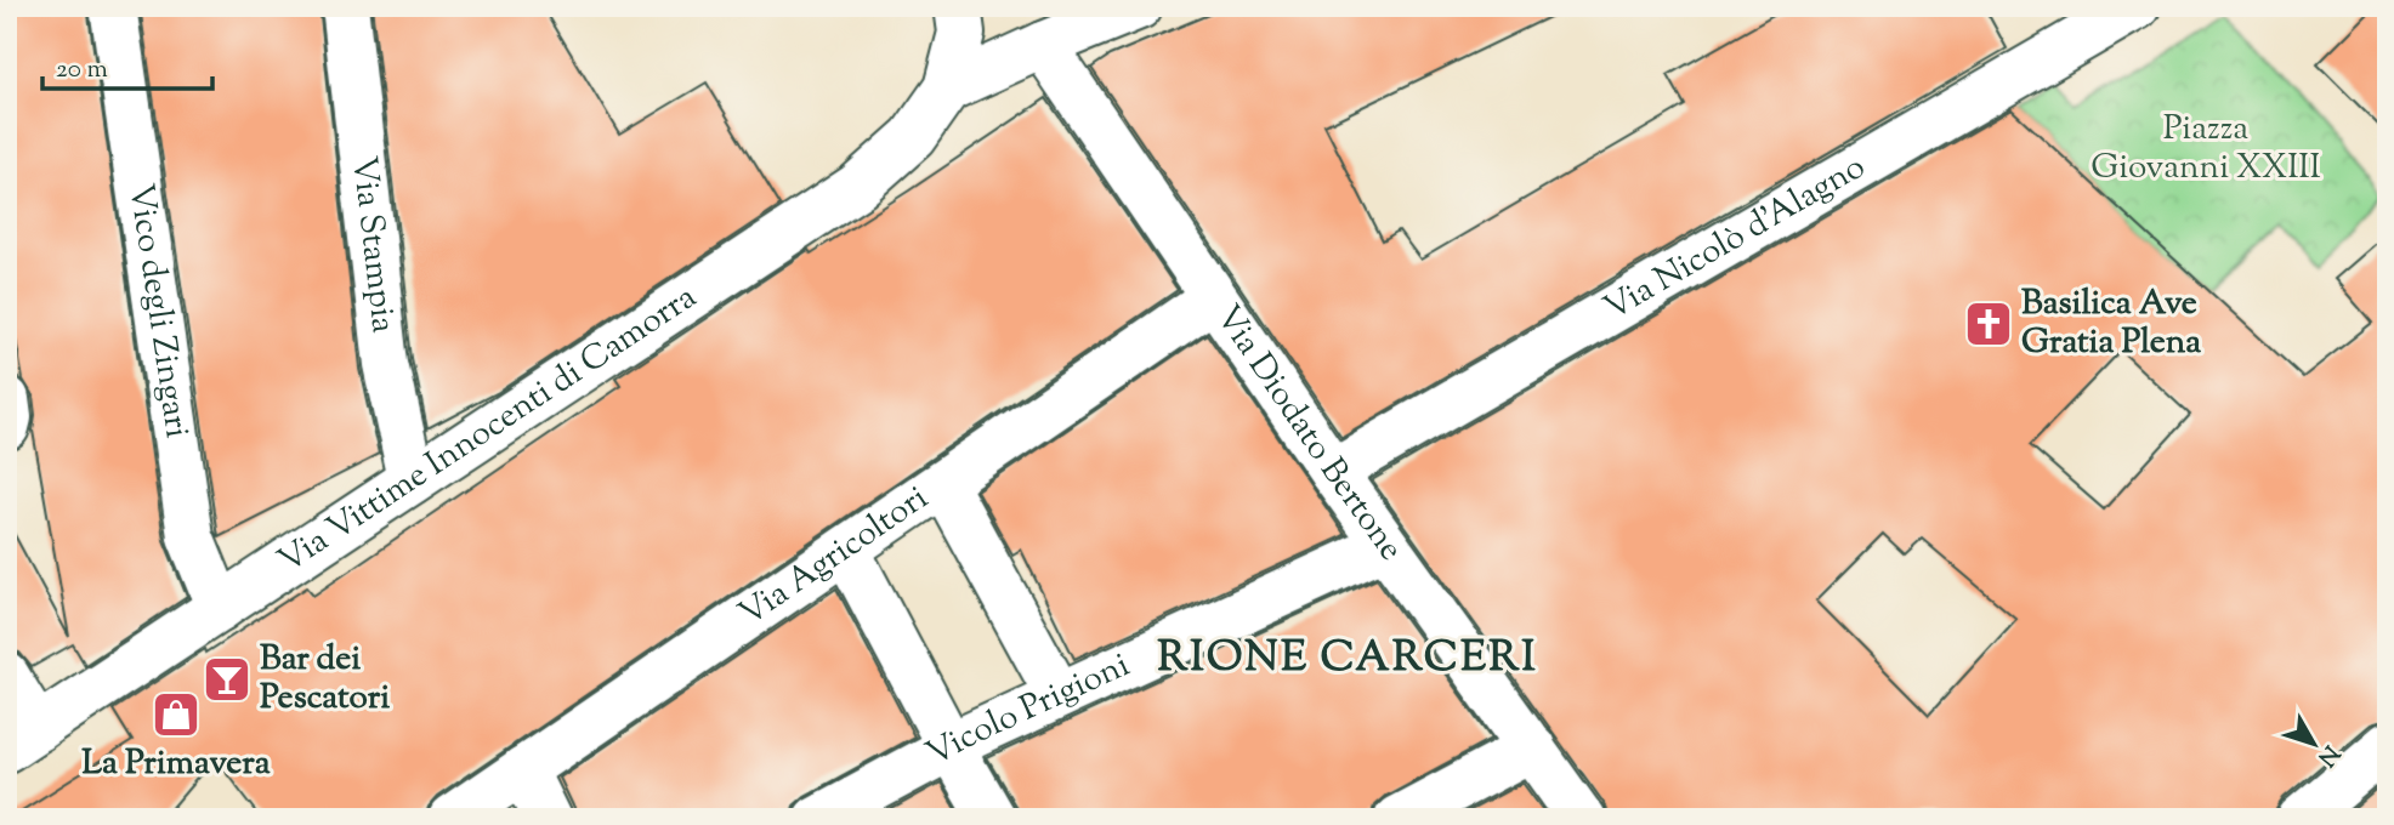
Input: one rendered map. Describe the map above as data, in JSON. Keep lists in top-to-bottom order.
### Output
{
  "streets": {
    "street": [
      "Via Nicolò d'Alagno",
      "Via Stampia",
      "Vico degli Zingari",
      "Via Vittime Innocenti di Camorra",
      "Via Diodato Bertone",
      "Via Agricoltori",
      "Vicolo Prigioni"
    ]
  },
  "crossings": [
    ["Via Nicolò d'Alagno", "Via Diodato Bertone"],
    ["Via Stampia", "Via Vittime Innocenti di Camorra"],
    ["Vico degli Zingari", "Via Vittime Innocenti di Camorra"],
    ["Via Diodato Bertone", "Via Agricoltori"],
    ["Via Diodato Bertone", "Vicolo Prigioni"]
  ],
  "districts": ["RIONE CARCERI"],
  "parks": ["Piazza Giovanni XXIII"],
  "places": {
    "church": ["Basilica Ave Gratia Plena"],
    "bar": ["Bar dei Pescatori"],
    "shop": ["La Primavera"]
  },
  "scale_bar": "20 m",
  "north": "bottom right"
}
